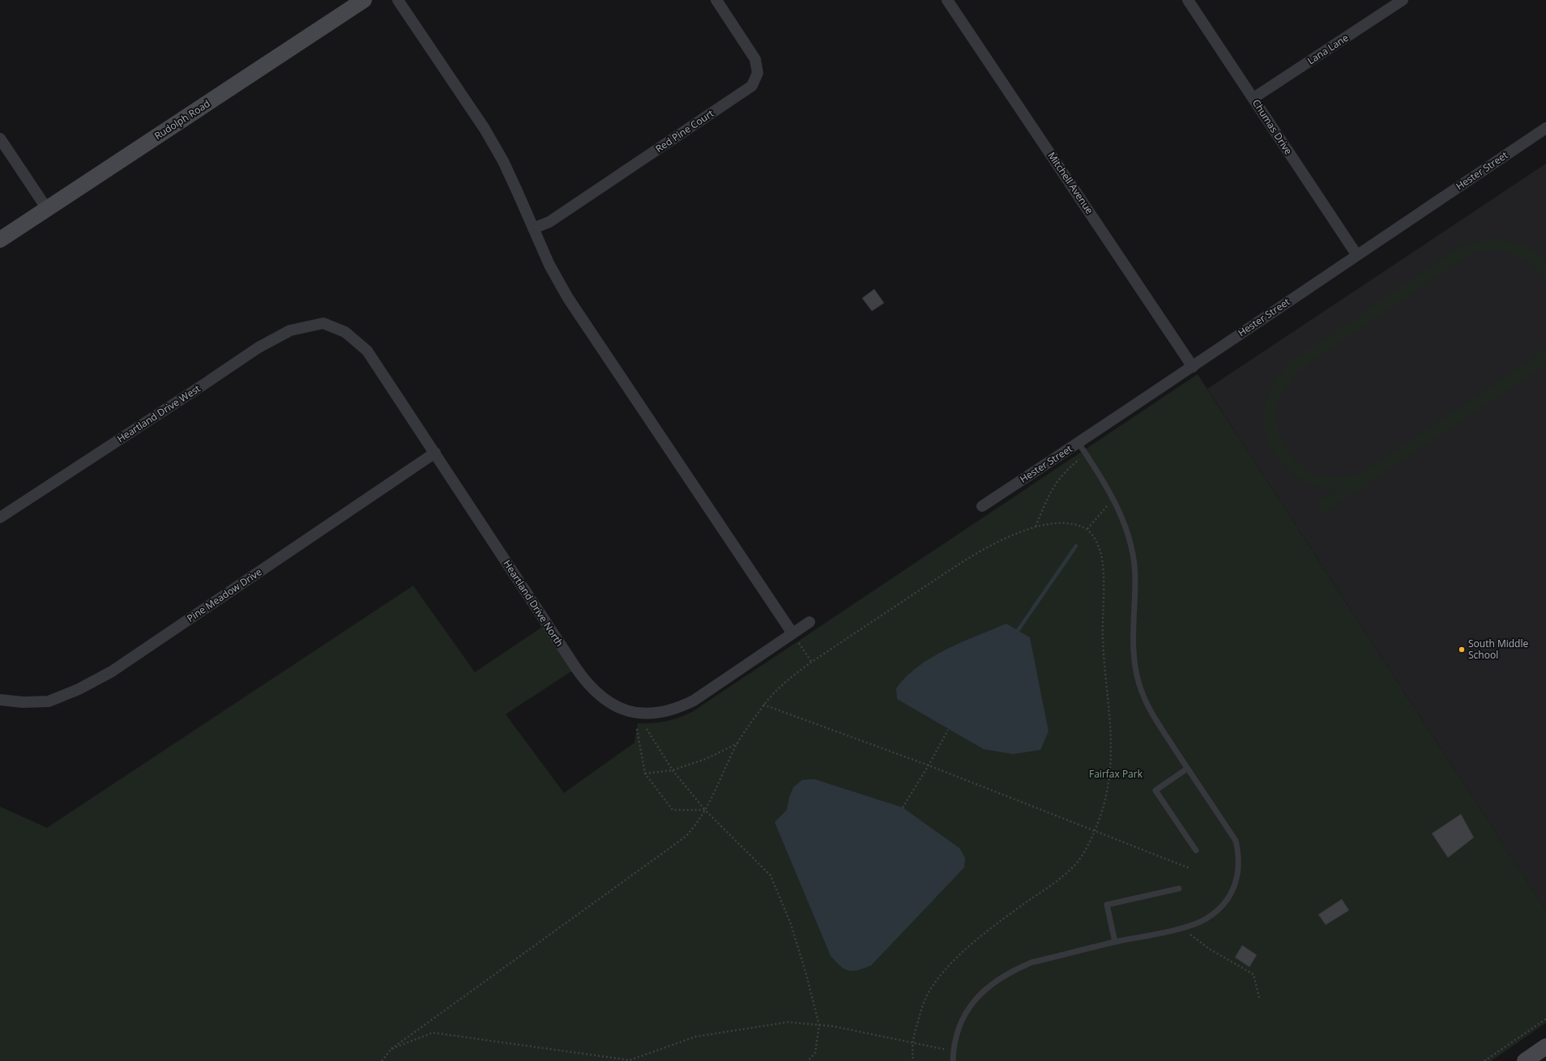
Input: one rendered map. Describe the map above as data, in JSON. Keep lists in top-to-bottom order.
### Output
{
  "streets": {
    "street": [
      "Lana Lane",
      "Rudolph Road",
      "Chumas Drive",
      "Red Pine Court",
      "Hester Street",
      "Mitchell Avenue",
      "Heartland Drive West",
      "Pine Meadow Drive",
      "Heartland Drive North"
    ]
  },
  "crossings": [
    ["Lana Lane", "Chumas Drive"],
    ["Chumas Drive", "Hester Street"],
    ["Hester Street", "Mitchell Avenue"],
    ["Heartland Drive West", "Heartland Drive North"],
    ["Pine Meadow Drive", "Heartland Drive North"]
  ],
  "parks": ["Fairfax Park"],
  "places": ["South Middle School"]
}
